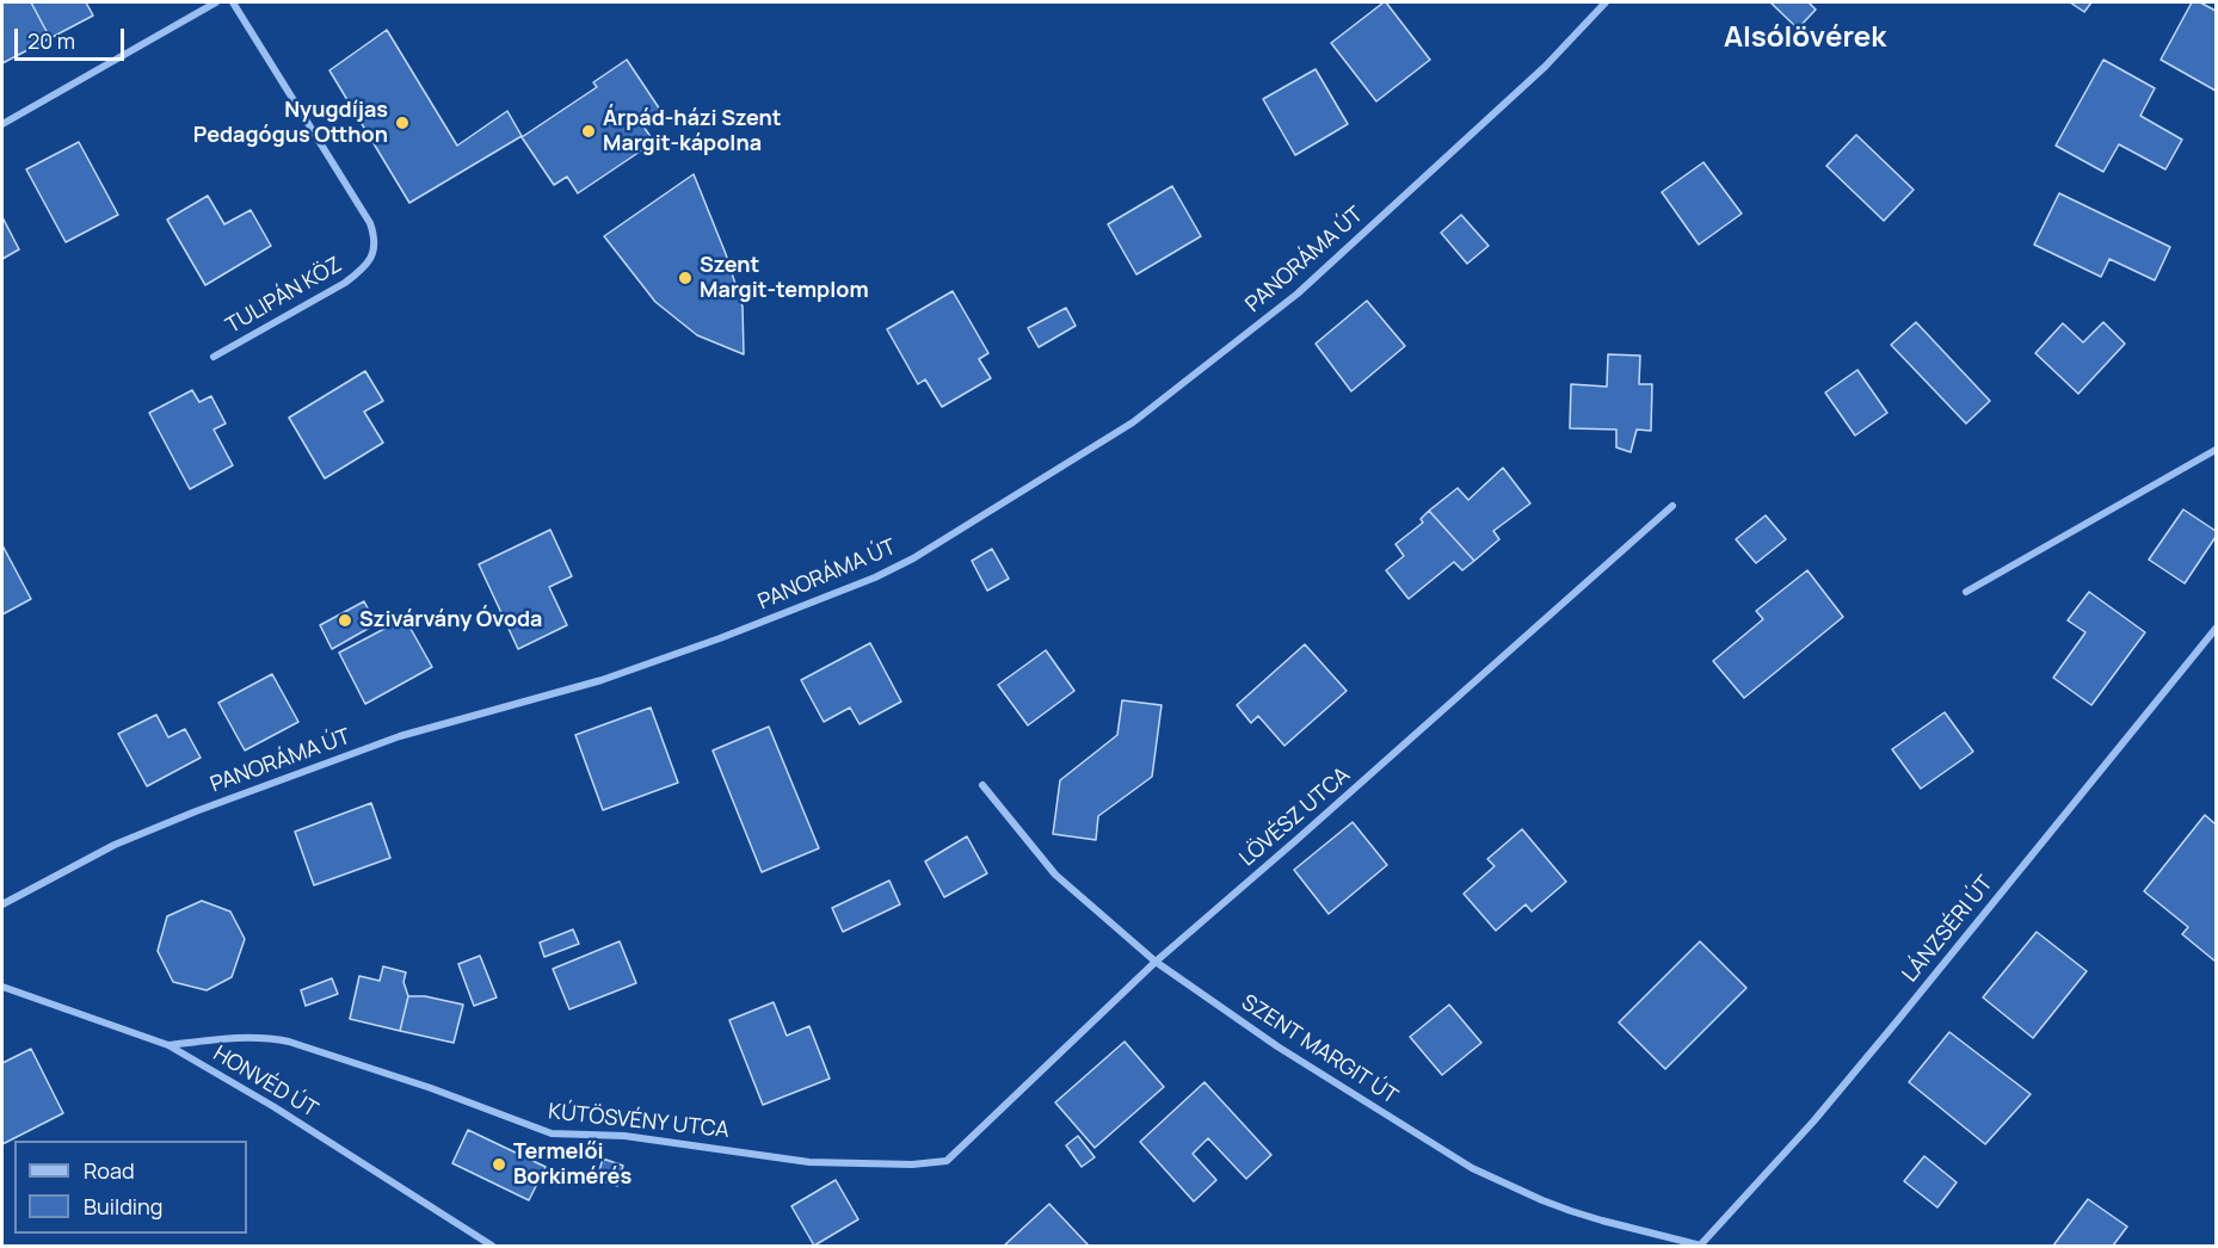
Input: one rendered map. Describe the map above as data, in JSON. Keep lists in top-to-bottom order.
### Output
{
  "streets": {
    "street": [
      "PANORÁMA ÚT",
      "TULIPÁN KÖZ",
      "LÖVÉSZ UTCA",
      "LÁNZSÉRI ÚT",
      "SZENT MARGIT ÚT",
      "HONVÉD ÚT",
      "KÚTÖSVÉNY UTCA"
    ]
  },
  "crossings": [
    ["LÖVÉSZ UTCA", "SZENT MARGIT ÚT"],
    ["LÖVÉSZ UTCA", "KÚTÖSVÉNY UTCA"],
    ["LÁNZSÉRI ÚT", "SZENT MARGIT ÚT"],
    ["HONVÉD ÚT", "KÚTÖSVÉNY UTCA"]
  ],
  "districts": ["Alsólövérek"],
  "places": [
    "Nyugdíjas Pedagógus Otthon",
    "Árpád-házi Szent Margit-kápolna",
    "Szent Margit-templom",
    "Szivárvány Óvoda",
    "Termelői Borkimérés"
  ],
  "legend": ["Road", "Building"],
  "scale_bar": "20 m"
}
